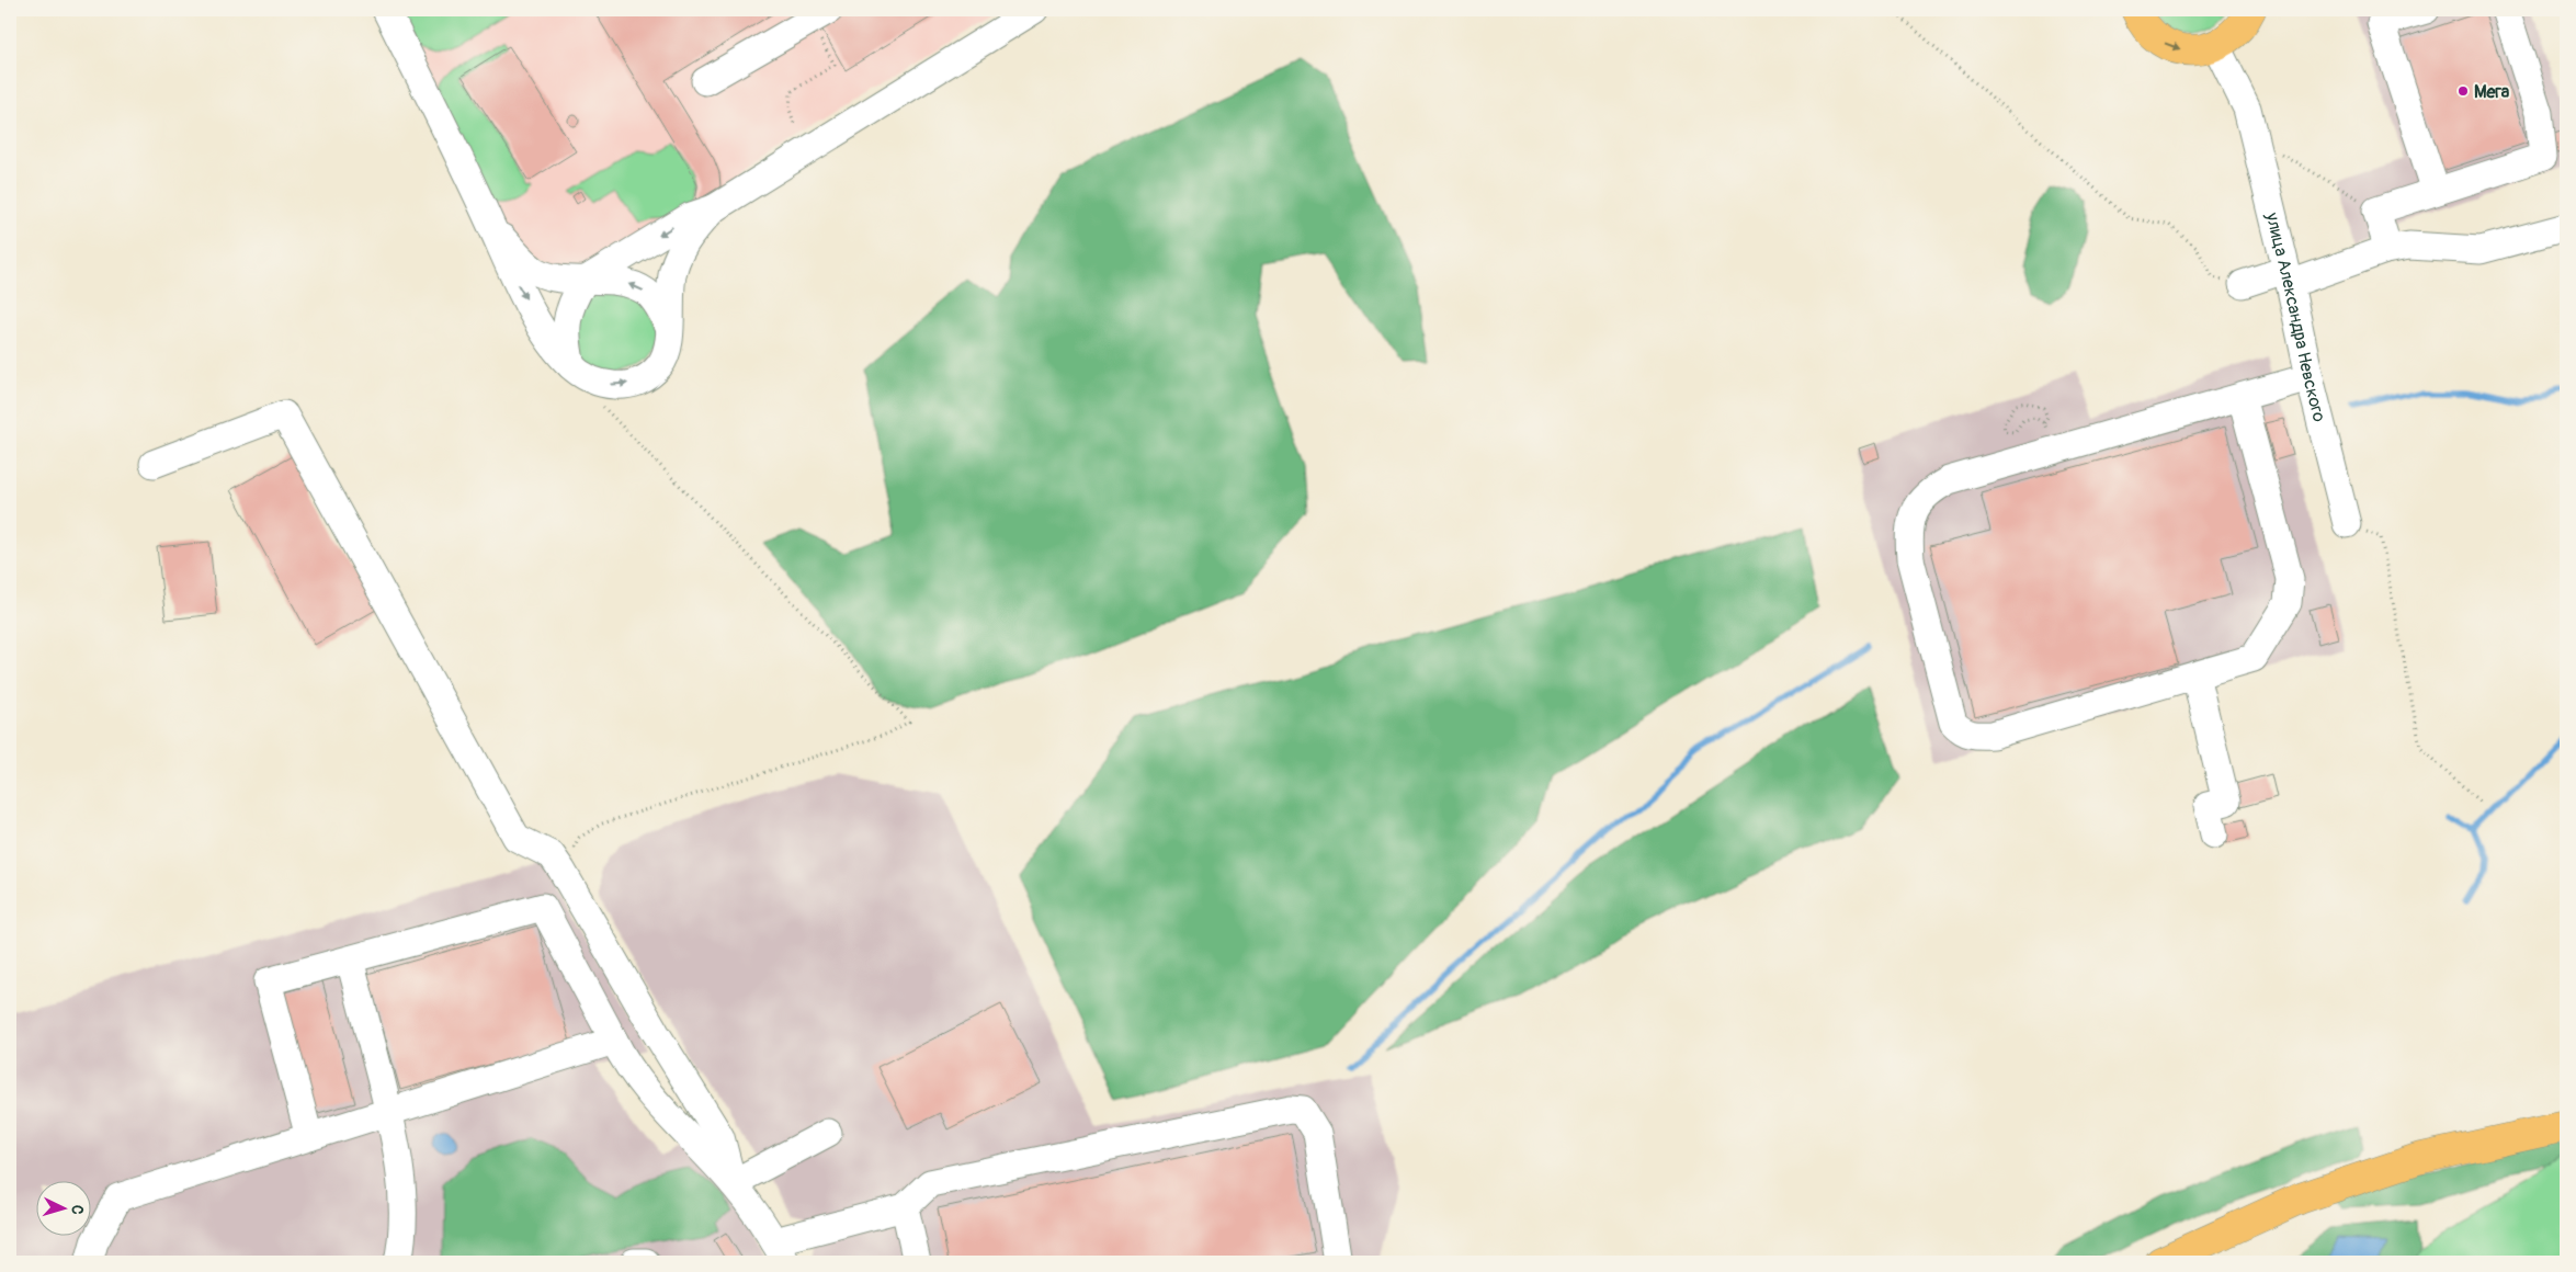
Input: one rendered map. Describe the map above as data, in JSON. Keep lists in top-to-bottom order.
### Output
{
  "streets": {
    "street": ["улица Александра Невского"]
  },
  "places": ["Мега"],
  "north": "right"
}
